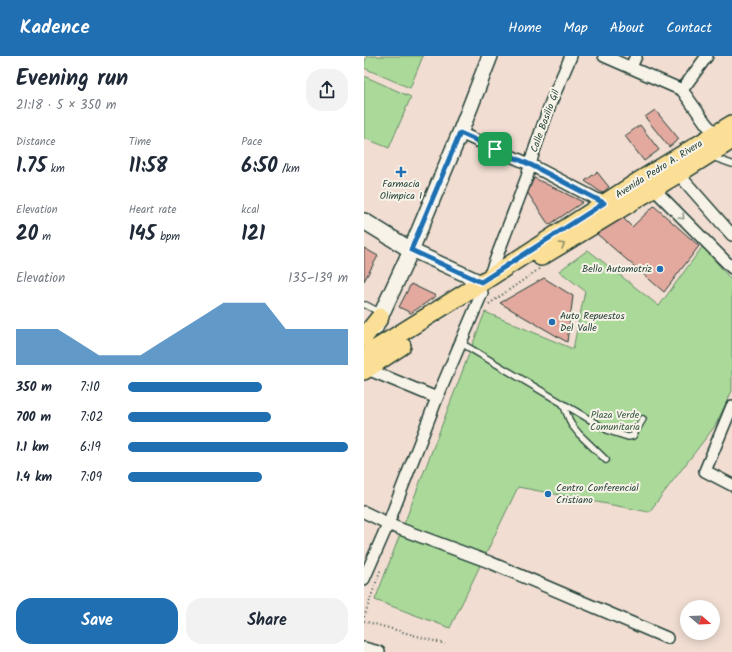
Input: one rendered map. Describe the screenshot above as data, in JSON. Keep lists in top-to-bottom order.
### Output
{
  "streets": {
    "main road": ["Avenida Pedro A. Rivera"],
    "street": ["Calle Basilio Gil"]
  },
  "crossings": [
    ["Calle Basilio Gil", "Avenida Pedro A. Rivera"]
  ],
  "parks": ["Plaza Verde Comunitaria"],
  "places": {
    "health": ["Farmacia Olimpica 1"],
    "other": ["Bello Automotriz", "Auto Repuestos Del Valle", "Centro Conferencial Cristiano"]
  },
  "north": "right",
  "page": {
    "header": "Kadence",
    "nav": [
      "Home",
      "Map",
      "About",
      "Contact"
    ],
    "heading": ["Evening run", "21:18 · 5 × 350 m"],
    "stats": [
      ["Distance", "1.75 km"],
      ["Time", "11:58"],
      ["Pace", "6:50 /km"],
      ["Elevation", "20 m"],
      ["Heart rate", "145 bpm"],
      ["kcal", "121"]
    ],
    "chart": ["Elevation", "135–139 m"],
    "list": [
      {
        "name": "350 m",
        "note": "7:10"
      },
      {
        "name": "700 m",
        "note": "7:02"
      },
      {
        "name": "1.1 km",
        "note": "6:19"
      },
      {
        "name": "1.4 km",
        "note": "7:09"
      }
    ],
    "buttons": ["Save", "Share"]
  }
}
